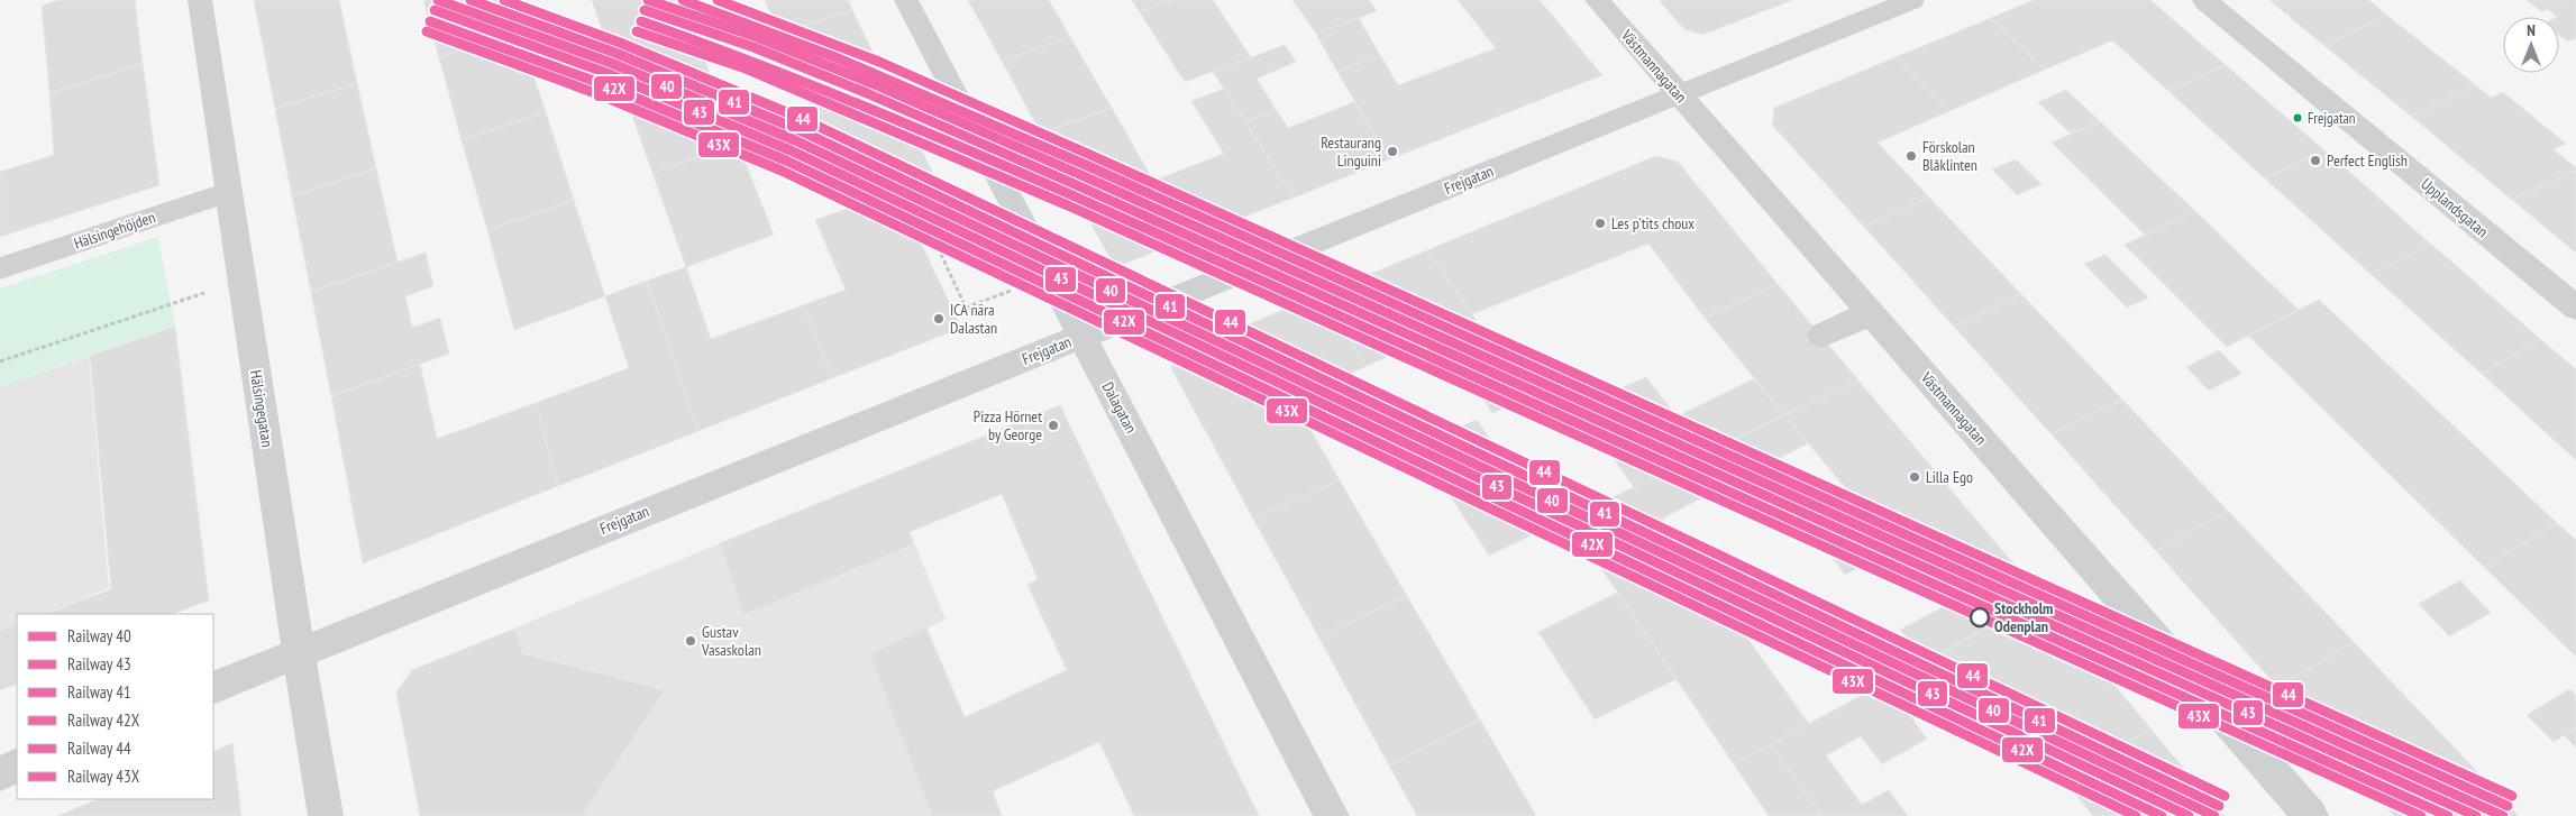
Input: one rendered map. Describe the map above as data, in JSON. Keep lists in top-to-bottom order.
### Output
{
  "streets": {
    "street": [
      "Västmannagatan",
      "Frejgatan",
      "Upplandsgatan",
      "Hälsingehöjden",
      "Dalagatan",
      "Hälsingegatan"
    ]
  },
  "crossings": [
    ["Västmannagatan", "Frejgatan"],
    ["Frejgatan", "Dalagatan"],
    ["Frejgatan", "Hälsingegatan"],
    ["Hälsingehöjden", "Hälsingegatan"]
  ],
  "places": [
    "Frejgatan",
    "Restaurang Linguini",
    "Förskolan Blåklinten",
    "Perfect English",
    "Les p'tits choux",
    "ICA nära Dalastan",
    "Pizza Hörnet by George",
    "Lilla Ego",
    "Stockholm Odenplan",
    "Gustav Vasaskolan"
  ],
  "lines": [
    "rail line 40",
    "rail line 41",
    "rail line 44",
    "rail line 43",
    "rail line 42X",
    "rail line 43X"
  ],
  "legend": [
    "Railway 40",
    "Railway 43",
    "Railway 41",
    "Railway 42X",
    "Railway 44",
    "Railway 43X"
  ],
  "north": "top"
}
